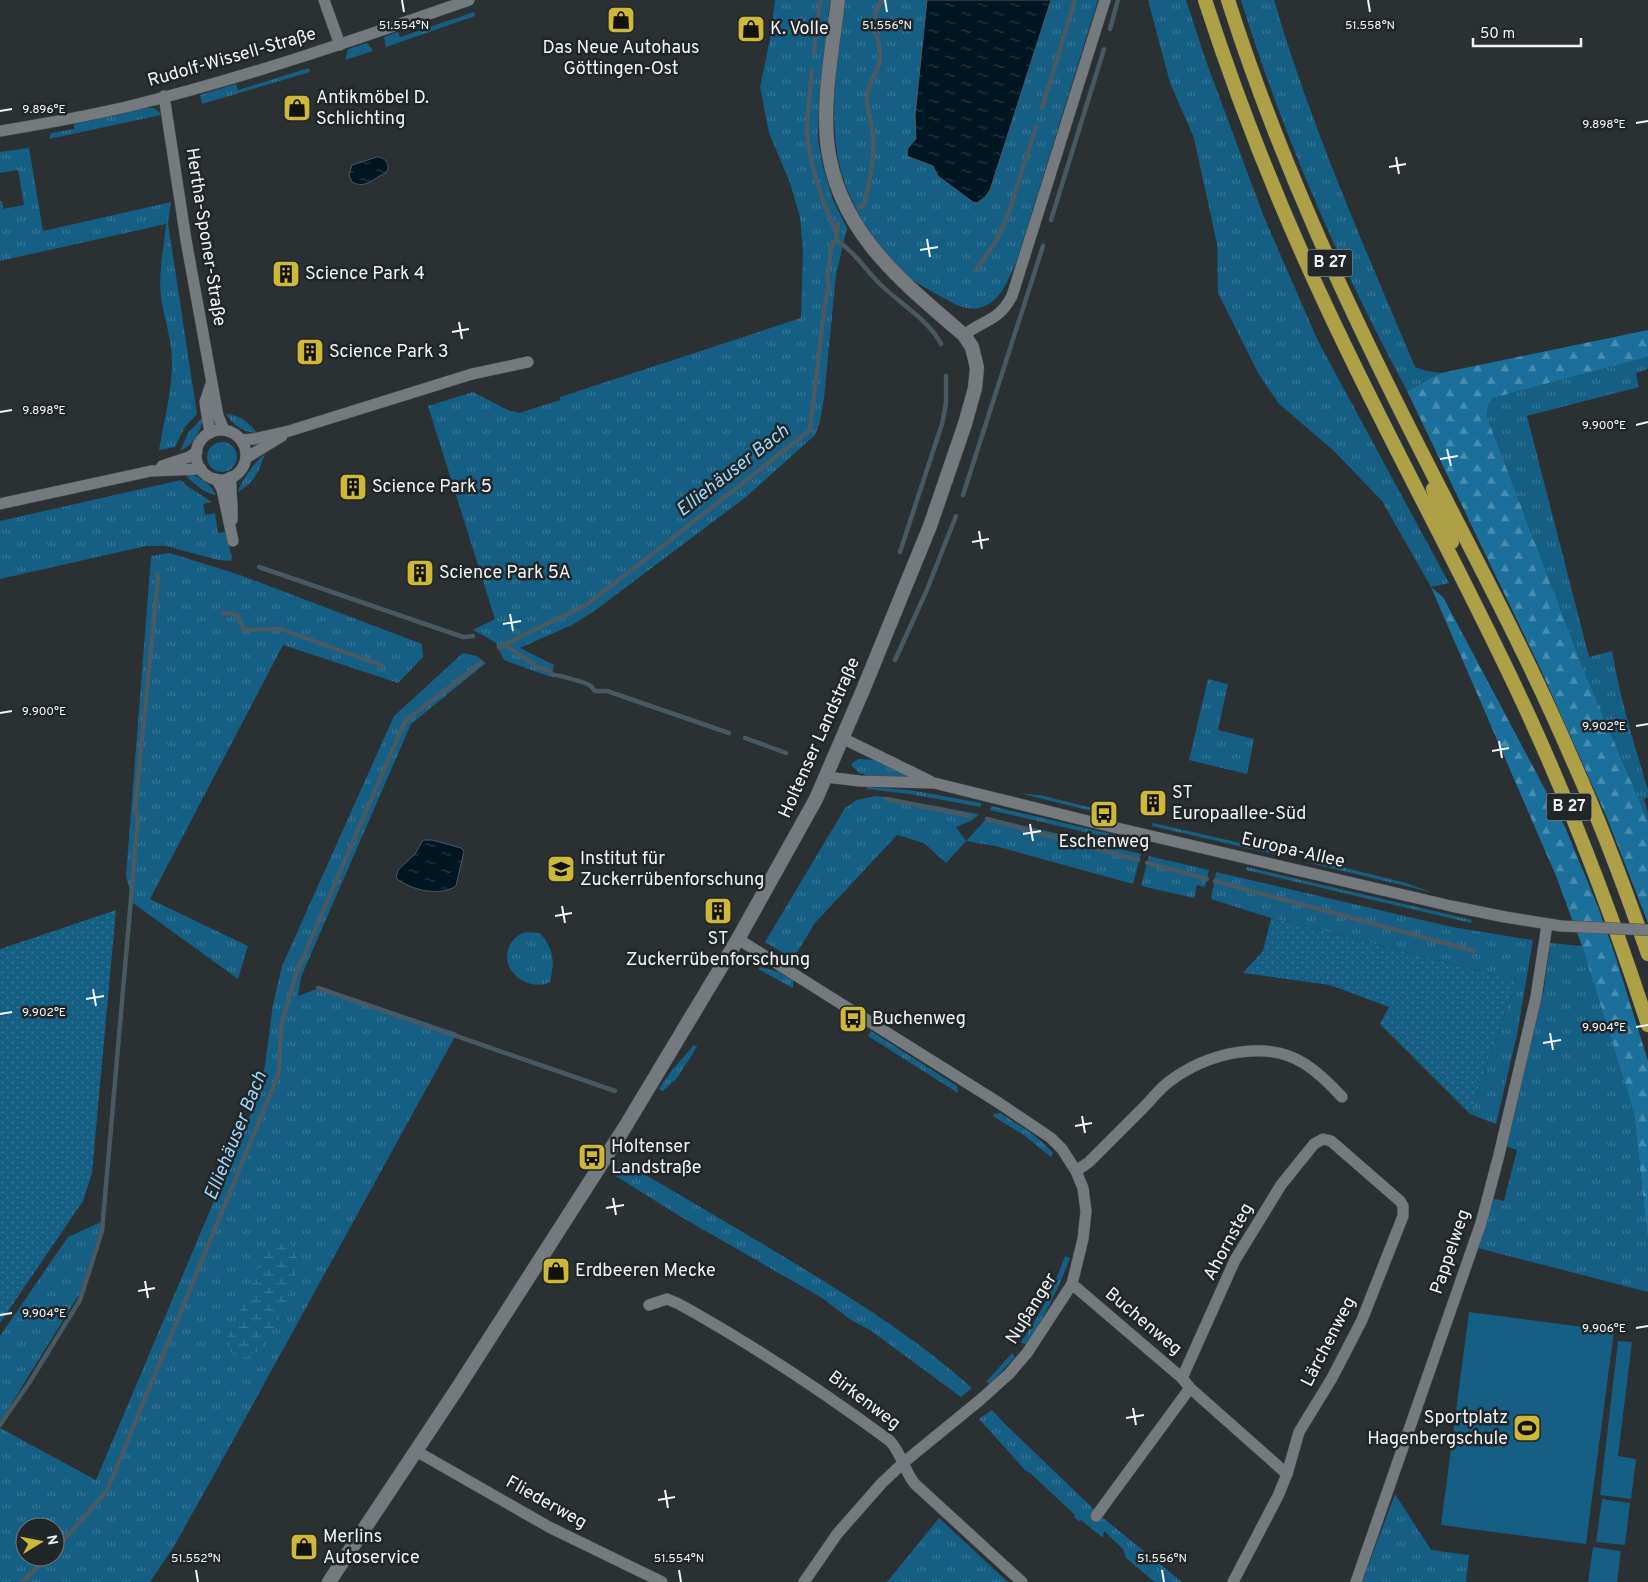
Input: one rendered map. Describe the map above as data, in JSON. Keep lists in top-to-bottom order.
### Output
{
  "streets": {
    "highway": ["B 27"],
    "street": [
      "Rudolf-Wissell-Straße",
      "Hertha-Sponer-Straße",
      "Holtenser Landstraße",
      "Europa-Allee",
      "Ahornsteg",
      "Pappelweg",
      "Nußanger",
      "Buchenweg",
      "Lärchenweg",
      "Birkenweg",
      "Fliederweg"
    ]
  },
  "crossings": [
    ["Rudolf-Wissell-Straße", "Hertha-Sponer-Straße"],
    ["Holtenser Landstraße", "Europa-Allee"],
    ["Holtenser Landstraße", "Nußanger"],
    ["Holtenser Landstraße", "Fliederweg"],
    ["Europa-Allee", "Pappelweg"],
    ["Ahornsteg", "Buchenweg"],
    ["Ahornsteg", "Lärchenweg"],
    ["Nußanger", "Buchenweg"],
    ["Nußanger", "Birkenweg"],
    ["Buchenweg", "Lärchenweg"]
  ],
  "water": ["Elliehäuser Bach"],
  "places": {
    "shop": [
      "Das Neue Autohaus Göttingen-Ost",
      "K. Volle",
      "Antikmöbel D. Schlichting",
      "Erdbeeren Mecke",
      "Merlins Autoservice"
    ],
    "building": [
      "Science Park 4",
      "Science Park 3",
      "Science Park 5",
      "Science Park 5A",
      "ST Europaallee-Süd",
      "ST Zuckerrübenforschung"
    ],
    "bus stop": ["Eschenweg", "Buchenweg", "Holtenser Landstraße"],
    "school or university": ["Institut für Zuckerrübenforschung"],
    "sports": ["Sportplatz Hagenbergschule"]
  },
  "scale_bar": "50 m",
  "north": "right",
  "coordinates": [
    "51.554°N",
    "51.556°N",
    "51.558°N",
    "9.896°E",
    "9.898°E",
    "9.900°E",
    "9.902°E",
    "9.904°E",
    "9.906°E",
    "51.552°N"
  ]
}
